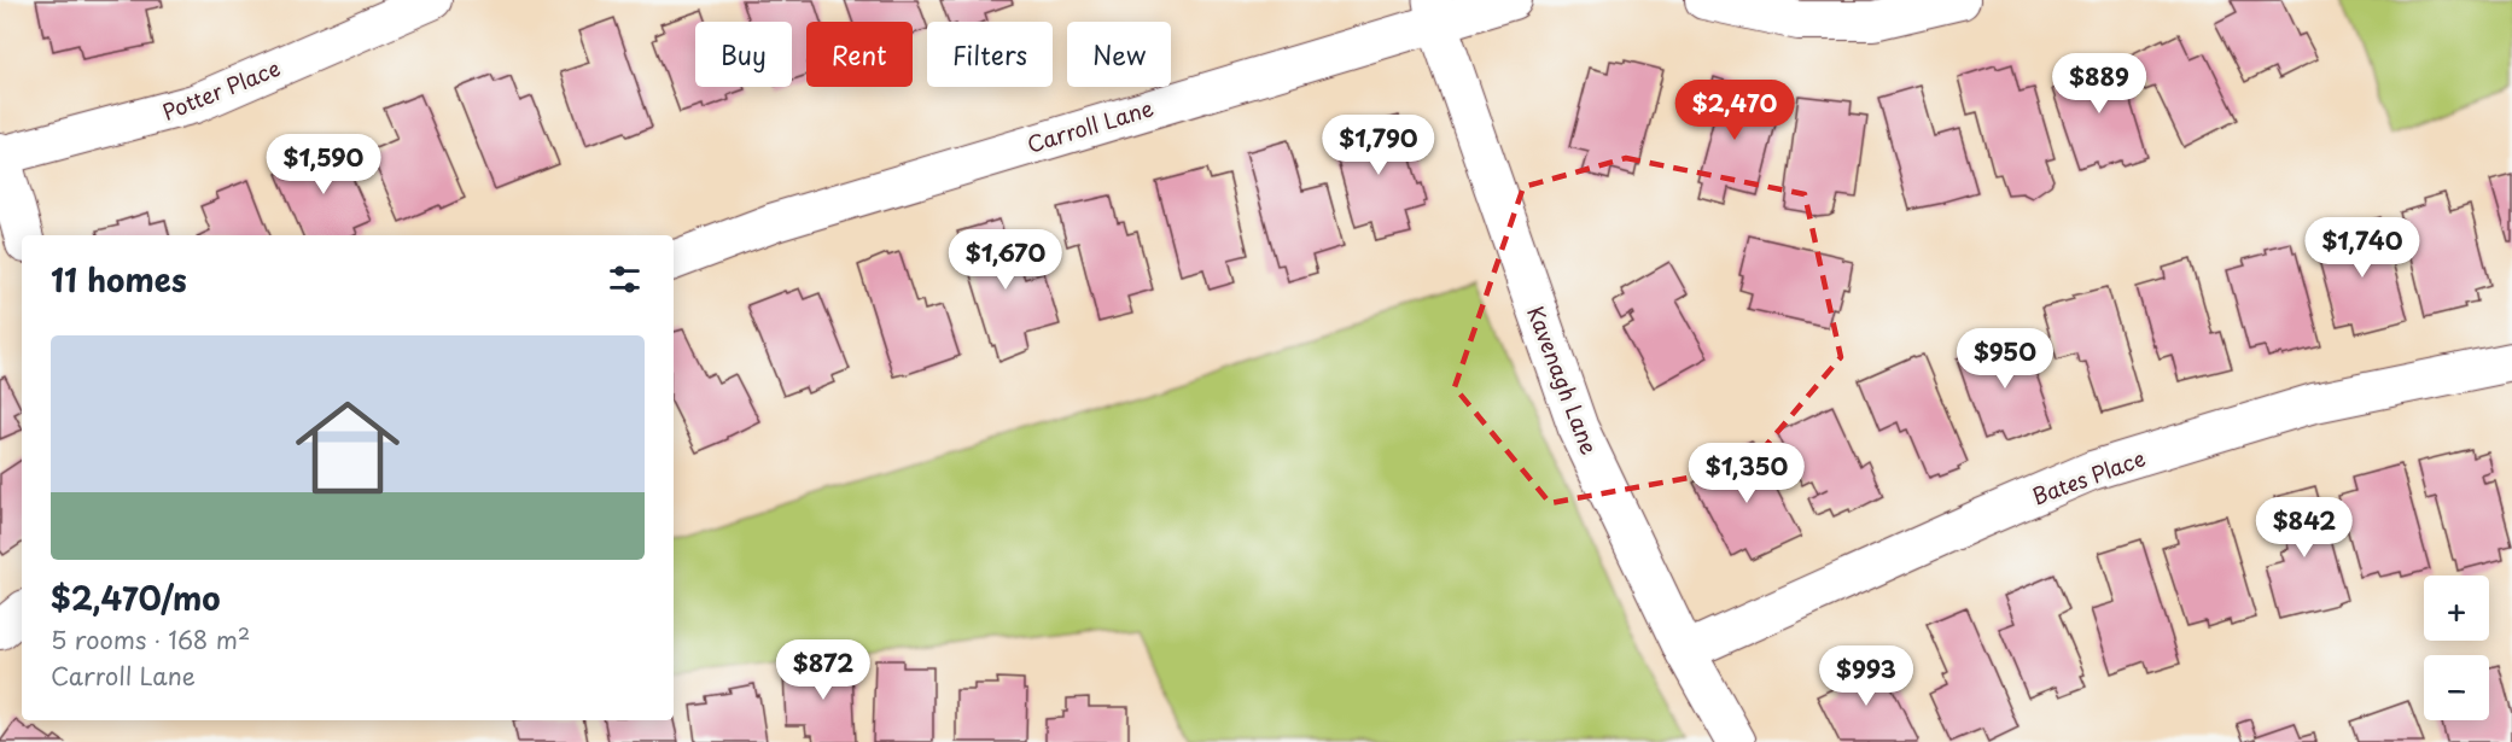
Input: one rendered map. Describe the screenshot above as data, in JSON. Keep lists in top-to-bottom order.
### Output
{
  "streets": {
    "main road": ["Kavenagh Lane"],
    "street": ["Potter Place", "Carroll Lane", "Bates Place"]
  },
  "crossings": [
    ["Carroll Lane", "Kavenagh Lane"],
    ["Kavenagh Lane", "Bates Place"]
  ],
  "page": {
    "chip": [
      "Buy",
      "Rent",
      "Filters",
      "New"
    ],
    "price": [
      "$889",
      "$2,470",
      "$1,790",
      "$1,590",
      "$1,740",
      "$1,670",
      "$950",
      "$1,350",
      "$842",
      "$872",
      "$993"
    ],
    "heading": "11 homes",
    "list": [
      {
        "name": "$2,470/mo",
        "note": "5 rooms · 168 m² · Carroll Lane"
      }
    ],
    "map_buttons": ["+", "−"]
  }
}
